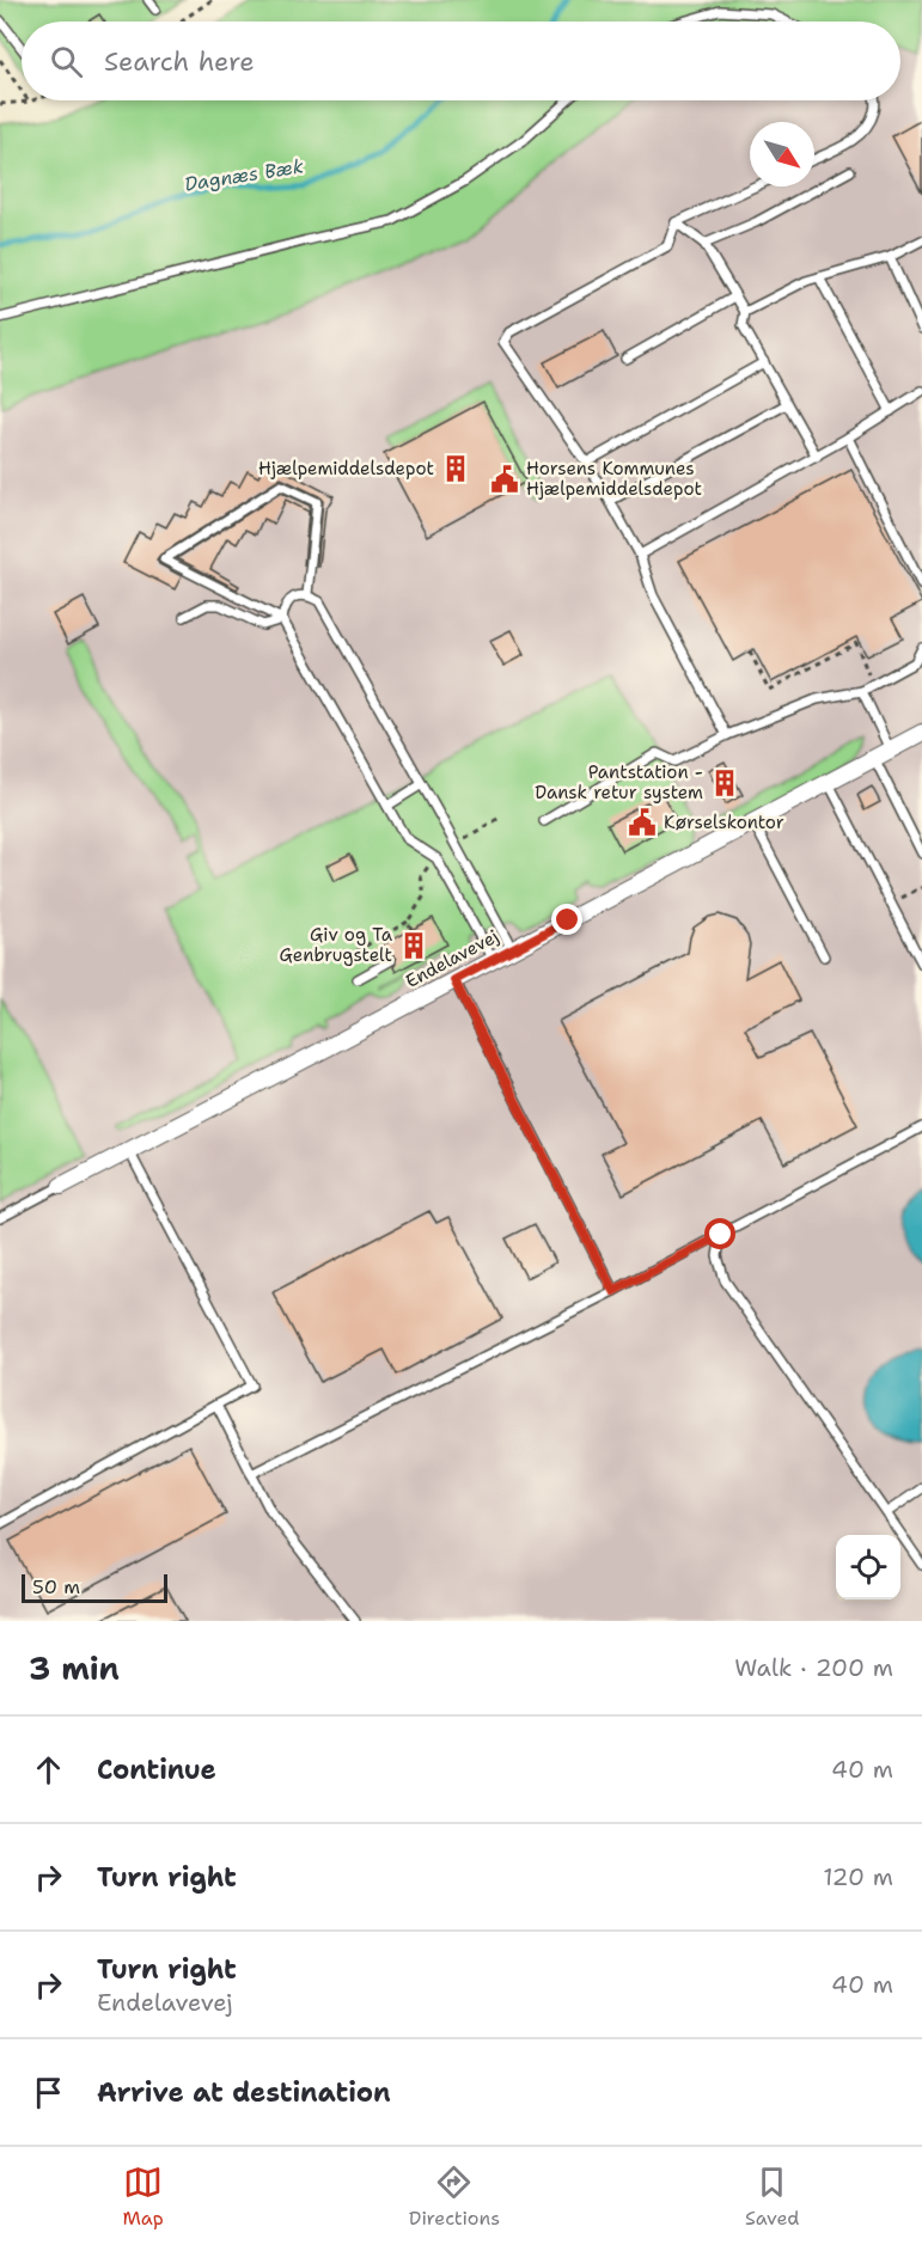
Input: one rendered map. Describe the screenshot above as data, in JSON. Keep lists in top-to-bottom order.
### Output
{
  "streets": {
    "street": ["Endelavevej"]
  },
  "water": ["Dagnæs Bæk"],
  "places": {
    "building": ["Hjælpemiddelsdepot", "Pantstation - Dansk retur system", "Giv og Ta Genbrugstelt"],
    "public building": ["Horsens Kommunes Hjælpemiddelsdepot", "Kørselskontor"]
  },
  "scale_bar": "50 m",
  "north": "bottom right",
  "page": {
    "search": "Search here",
    "scale": "50 m",
    "heading": ["3 min", "Walk · 200 m"],
    "list": [
      ["Continue", "40 m"],
      ["Turn right", "120 m"],
      ["Turn right", "Endelavevej", "40 m"],
      "Arrive at destination"
    ],
    "nav": ["Map", "Directions", "Saved"]
  }
}
